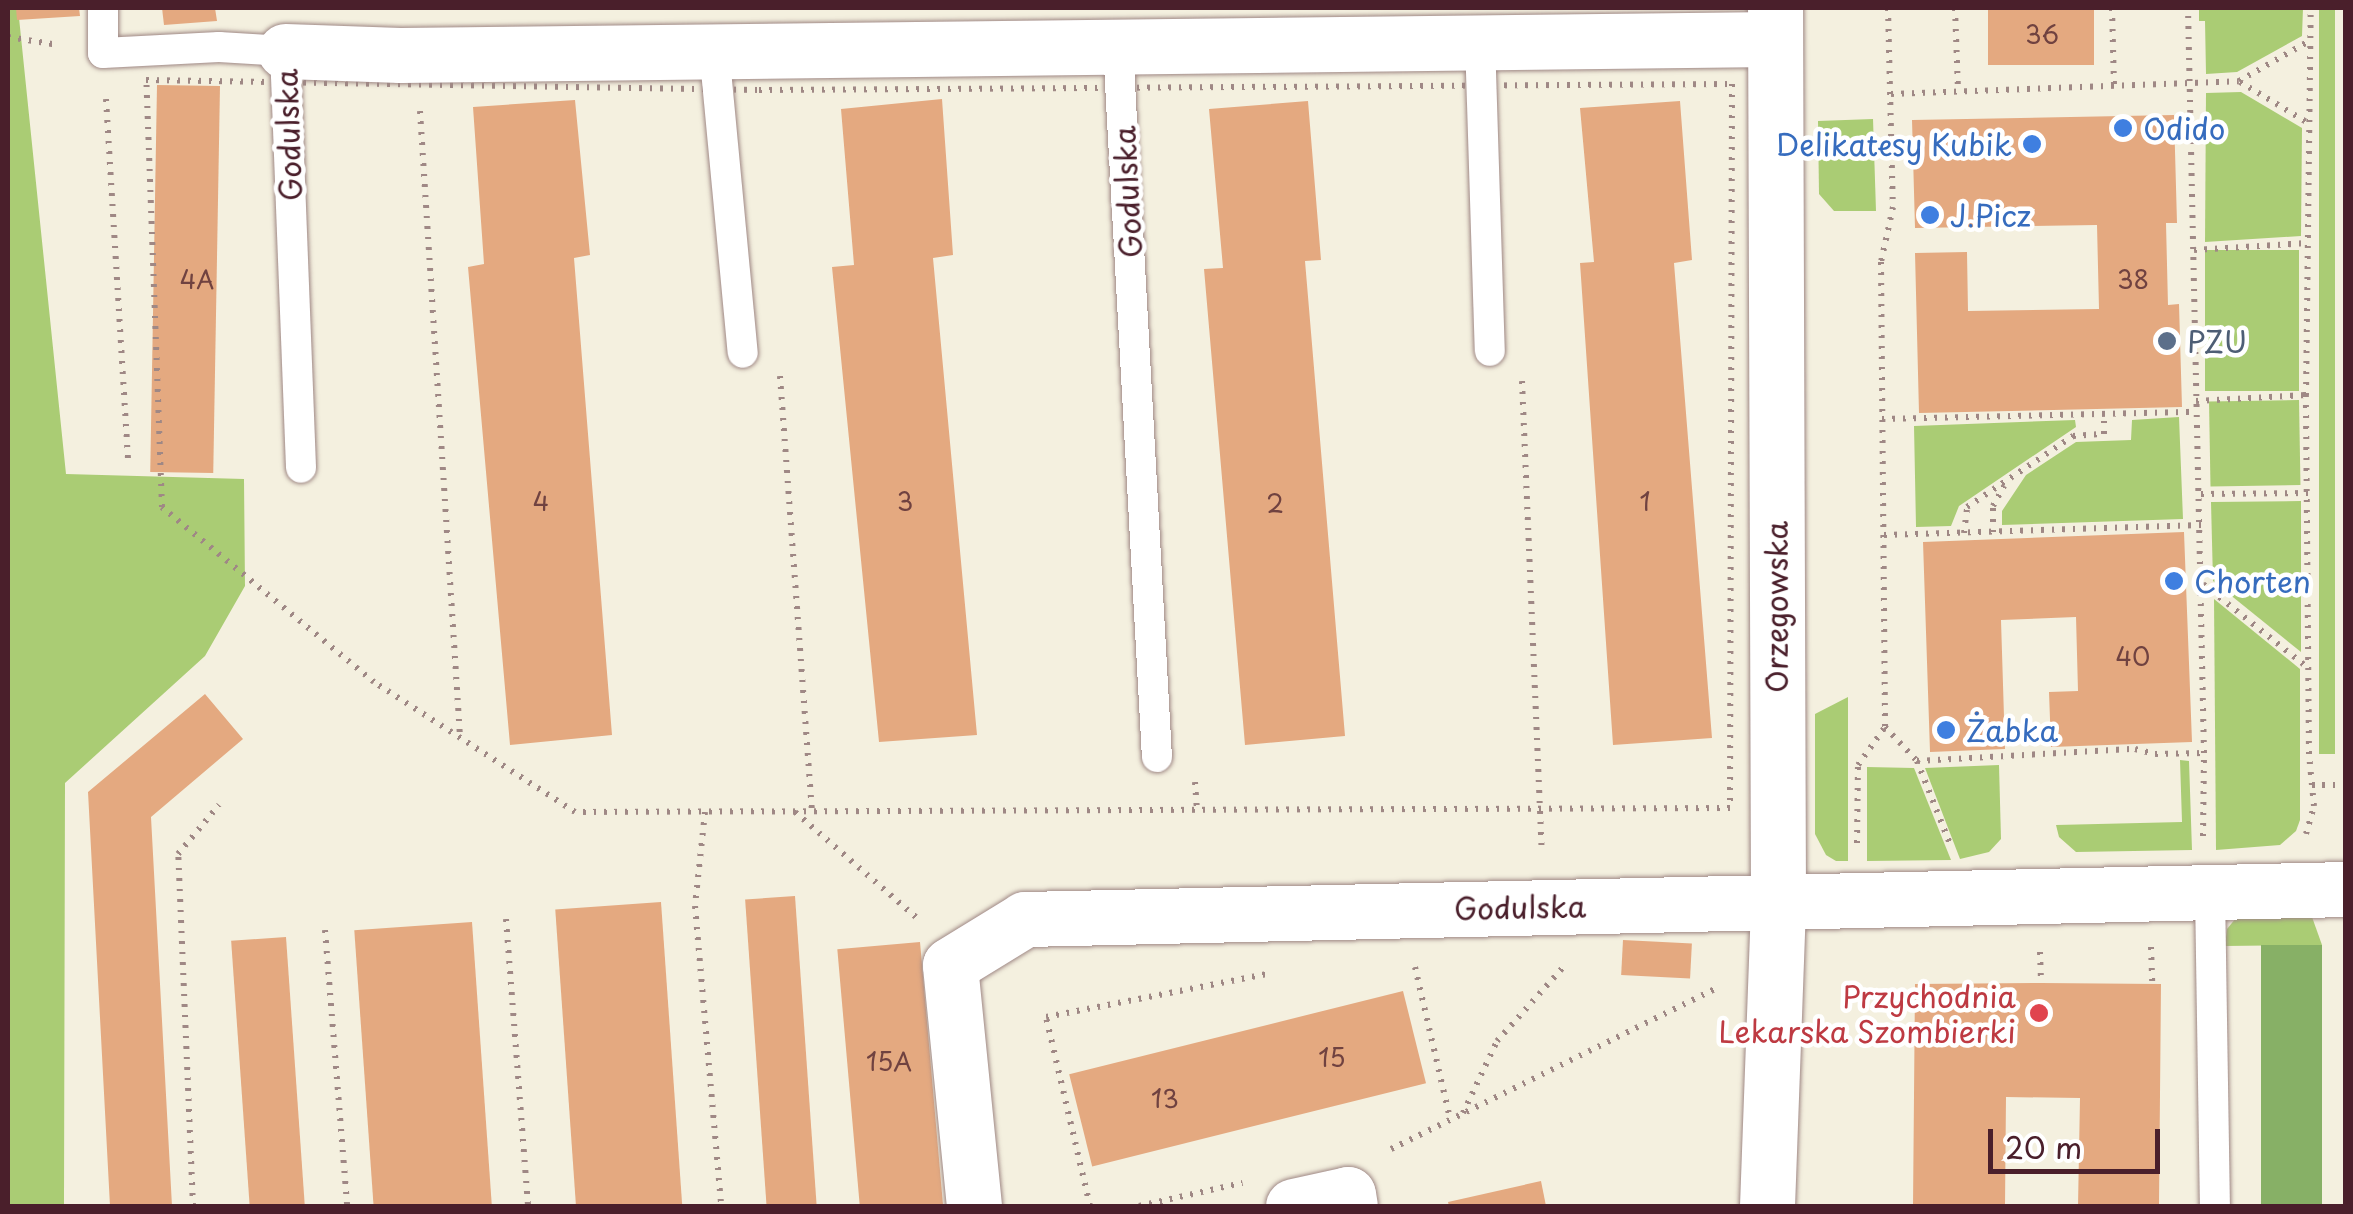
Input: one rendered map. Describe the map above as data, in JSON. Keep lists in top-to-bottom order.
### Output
{
  "streets": {
    "street": ["Godulska", "Orzegowska"]
  },
  "crossings": [
    ["Godulska", "Orzegowska"]
  ],
  "places": [
    "Odido",
    "Delikatesy Kubik",
    "J.Picz",
    "PZU",
    "Chorten",
    "Żabka",
    "Przychodnia Lekarska Szombierki"
  ],
  "house_numbers": [
    "36",
    "4A",
    "38",
    "4",
    "3",
    "1",
    "2",
    "40",
    "15",
    "15A",
    "13"
  ],
  "scale_bar": "20 m"
}
